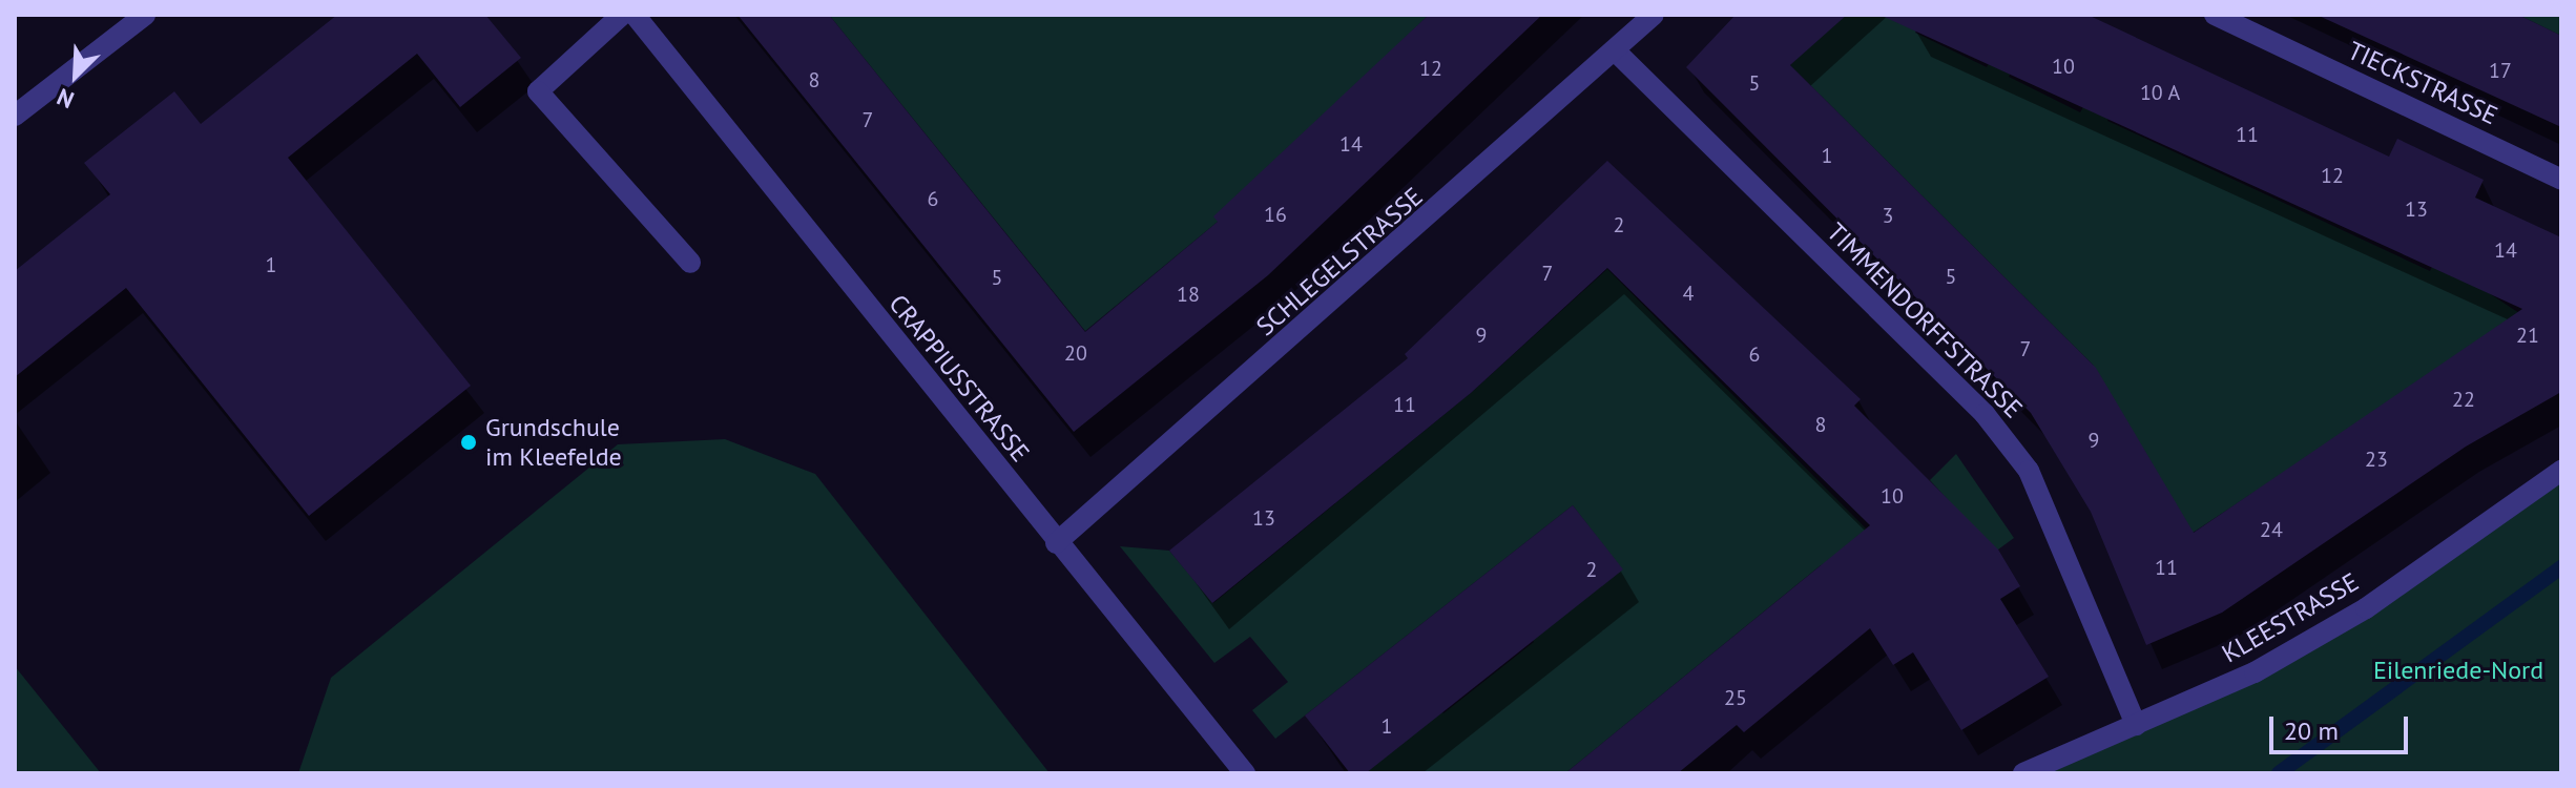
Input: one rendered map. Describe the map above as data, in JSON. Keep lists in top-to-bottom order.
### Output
{
  "streets": {
    "street": [
      "TIECKSTRASSE",
      "SCHLEGELSTRASSE",
      "TIMMENDORFFSTRASSE",
      "CRAPPIUSSTRASSE",
      "KLEESTRASSE"
    ]
  },
  "crossings": [
    ["SCHLEGELSTRASSE", "TIMMENDORFFSTRASSE"],
    ["SCHLEGELSTRASSE", "CRAPPIUSSTRASSE"],
    ["TIMMENDORFFSTRASSE", "KLEESTRASSE"]
  ],
  "parks": ["Eilenriede-Nord"],
  "places": ["Grundschule im Kleefelde"],
  "house_numbers": [
    "10",
    "12",
    "17",
    "8",
    "5",
    "10 A",
    "7",
    "11",
    "14",
    "1",
    "12",
    "6",
    "13",
    "16",
    "3",
    "2",
    "14",
    "1",
    "7",
    "5",
    "5",
    "4",
    "18",
    "9",
    "21",
    "7",
    "20",
    "6",
    "22",
    "11",
    "8",
    "9",
    "23",
    "10",
    "13",
    "24",
    "11",
    "2",
    "25",
    "1"
  ],
  "scale_bar": "20 m",
  "north": "bottom left"
}
